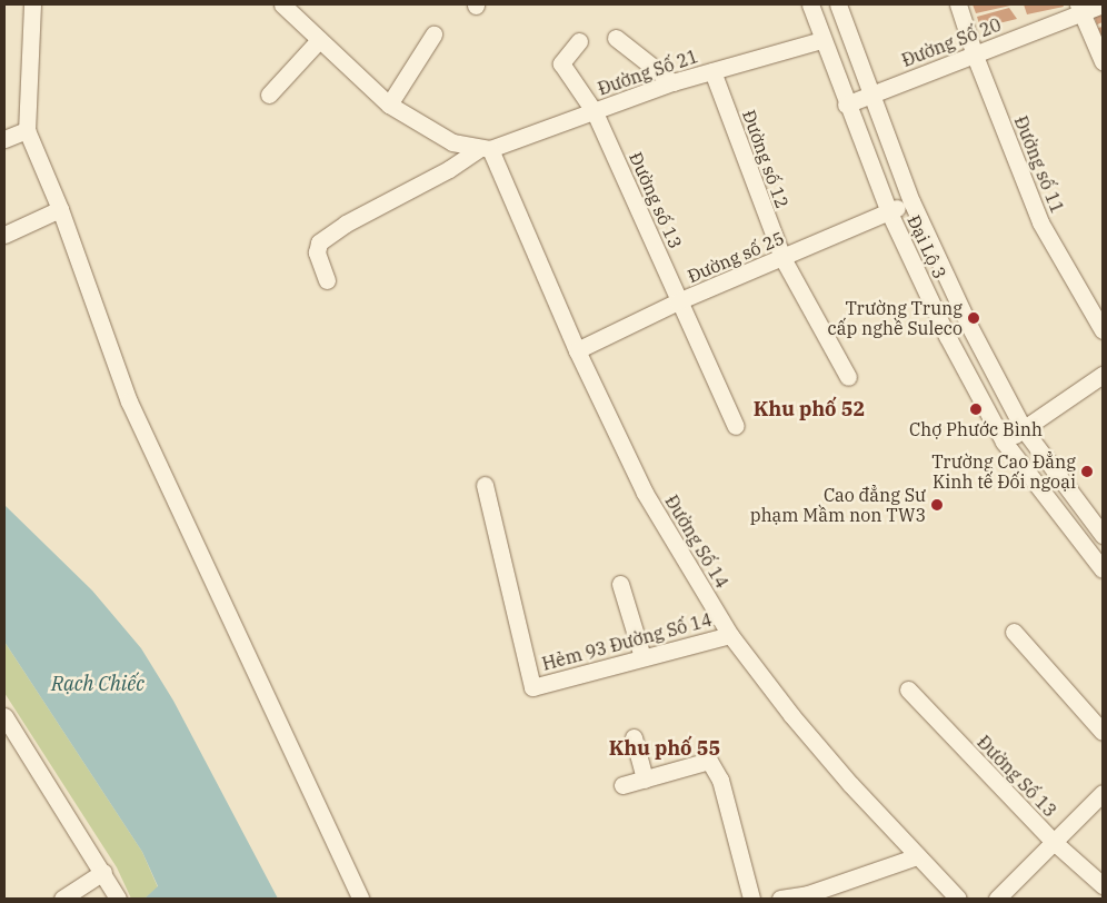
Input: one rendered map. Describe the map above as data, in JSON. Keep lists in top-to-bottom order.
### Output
{
  "streets": {
    "street": [
      "Đường Số 20",
      "Đường Số 21",
      "Đường số 12",
      "Đường số 11",
      "Đường số 13",
      "Đại Lộ 3",
      "Đường số 25",
      "Đường Số 14",
      "Hẻm 93 Đường Số 14",
      "Đường Số 13"
    ]
  },
  "crossings": [
    ["Đường Số 20", "Đường số 11"],
    ["Đường Số 20", "Đại Lộ 3"],
    ["Đường Số 21", "Đường số 12"],
    ["Đường Số 21", "Đường số 13"],
    ["Đường Số 21", "Đại Lộ 3"],
    ["Đường Số 21", "Đường Số 14"],
    ["Đường số 12", "Đường số 25"],
    ["Đường số 13", "Đường số 25"],
    ["Đại Lộ 3", "Đường số 25"],
    ["Đường số 25", "Đường Số 14"],
    ["Đường Số 14", "Hẻm 93 Đường Số 14"]
  ],
  "districts": ["Khu phố 52", "Khu phố 55"],
  "water": ["Rạch Chiếc"],
  "places": [
    "Trường Trung cấp nghề Suleco",
    "Chợ Phước Bình",
    "Trường Cao Đẳng Kinh tế Đối ngoại",
    "Cao đẳng Sư phạm Mầm non TW3"
  ]
}
